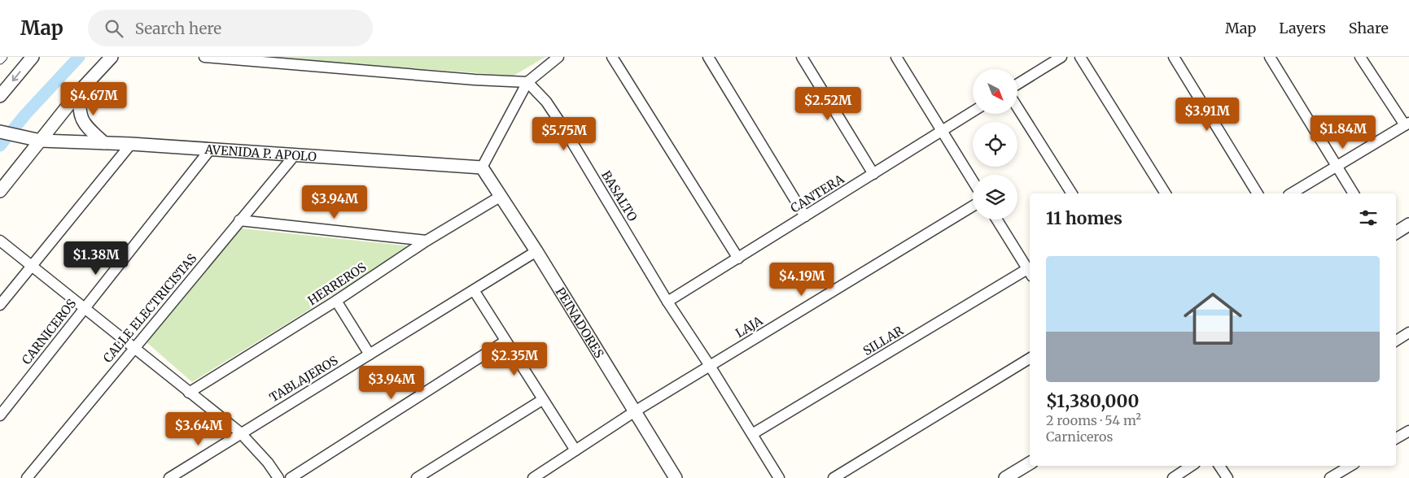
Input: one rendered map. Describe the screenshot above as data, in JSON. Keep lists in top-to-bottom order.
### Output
{
  "streets": {
    "street": [
      "AVENIDA P. APOLO",
      "CANTERA",
      "BASALTO",
      "HERREROS",
      "CALLE ELECTRICISTAS",
      "PEINADORES",
      "LAJA",
      "CARNICEROS",
      "SILLAR",
      "TABLAJEROS"
    ]
  },
  "crossings": [
    ["AVENIDA P. APOLO", "CALLE ELECTRICISTAS"],
    ["AVENIDA P. APOLO", "PEINADORES"],
    ["AVENIDA P. APOLO", "CARNICEROS"],
    ["CANTERA", "BASALTO"],
    ["BASALTO", "LAJA"],
    ["BASALTO", "SILLAR"],
    ["HERREROS", "PEINADORES"],
    ["PEINADORES", "LAJA"],
    ["PEINADORES", "TABLAJEROS"]
  ],
  "north": "bottom right",
  "page": {
    "header": "Map",
    "search": "Search here",
    "nav": ["Map", "Layers", "Share"],
    "price": [
      "$4.67M",
      "$2.52M",
      "$3.91M",
      "$1.84M",
      "$5.75M",
      "$3.94M",
      "$1.38M",
      "$4.19M",
      "$2.35M",
      "$3.94M",
      "$3.64M"
    ],
    "heading": "11 homes",
    "list": [
      {
        "name": "$1,380,000",
        "note": "2 rooms · 54 m² · Carniceros"
      }
    ]
  }
}
